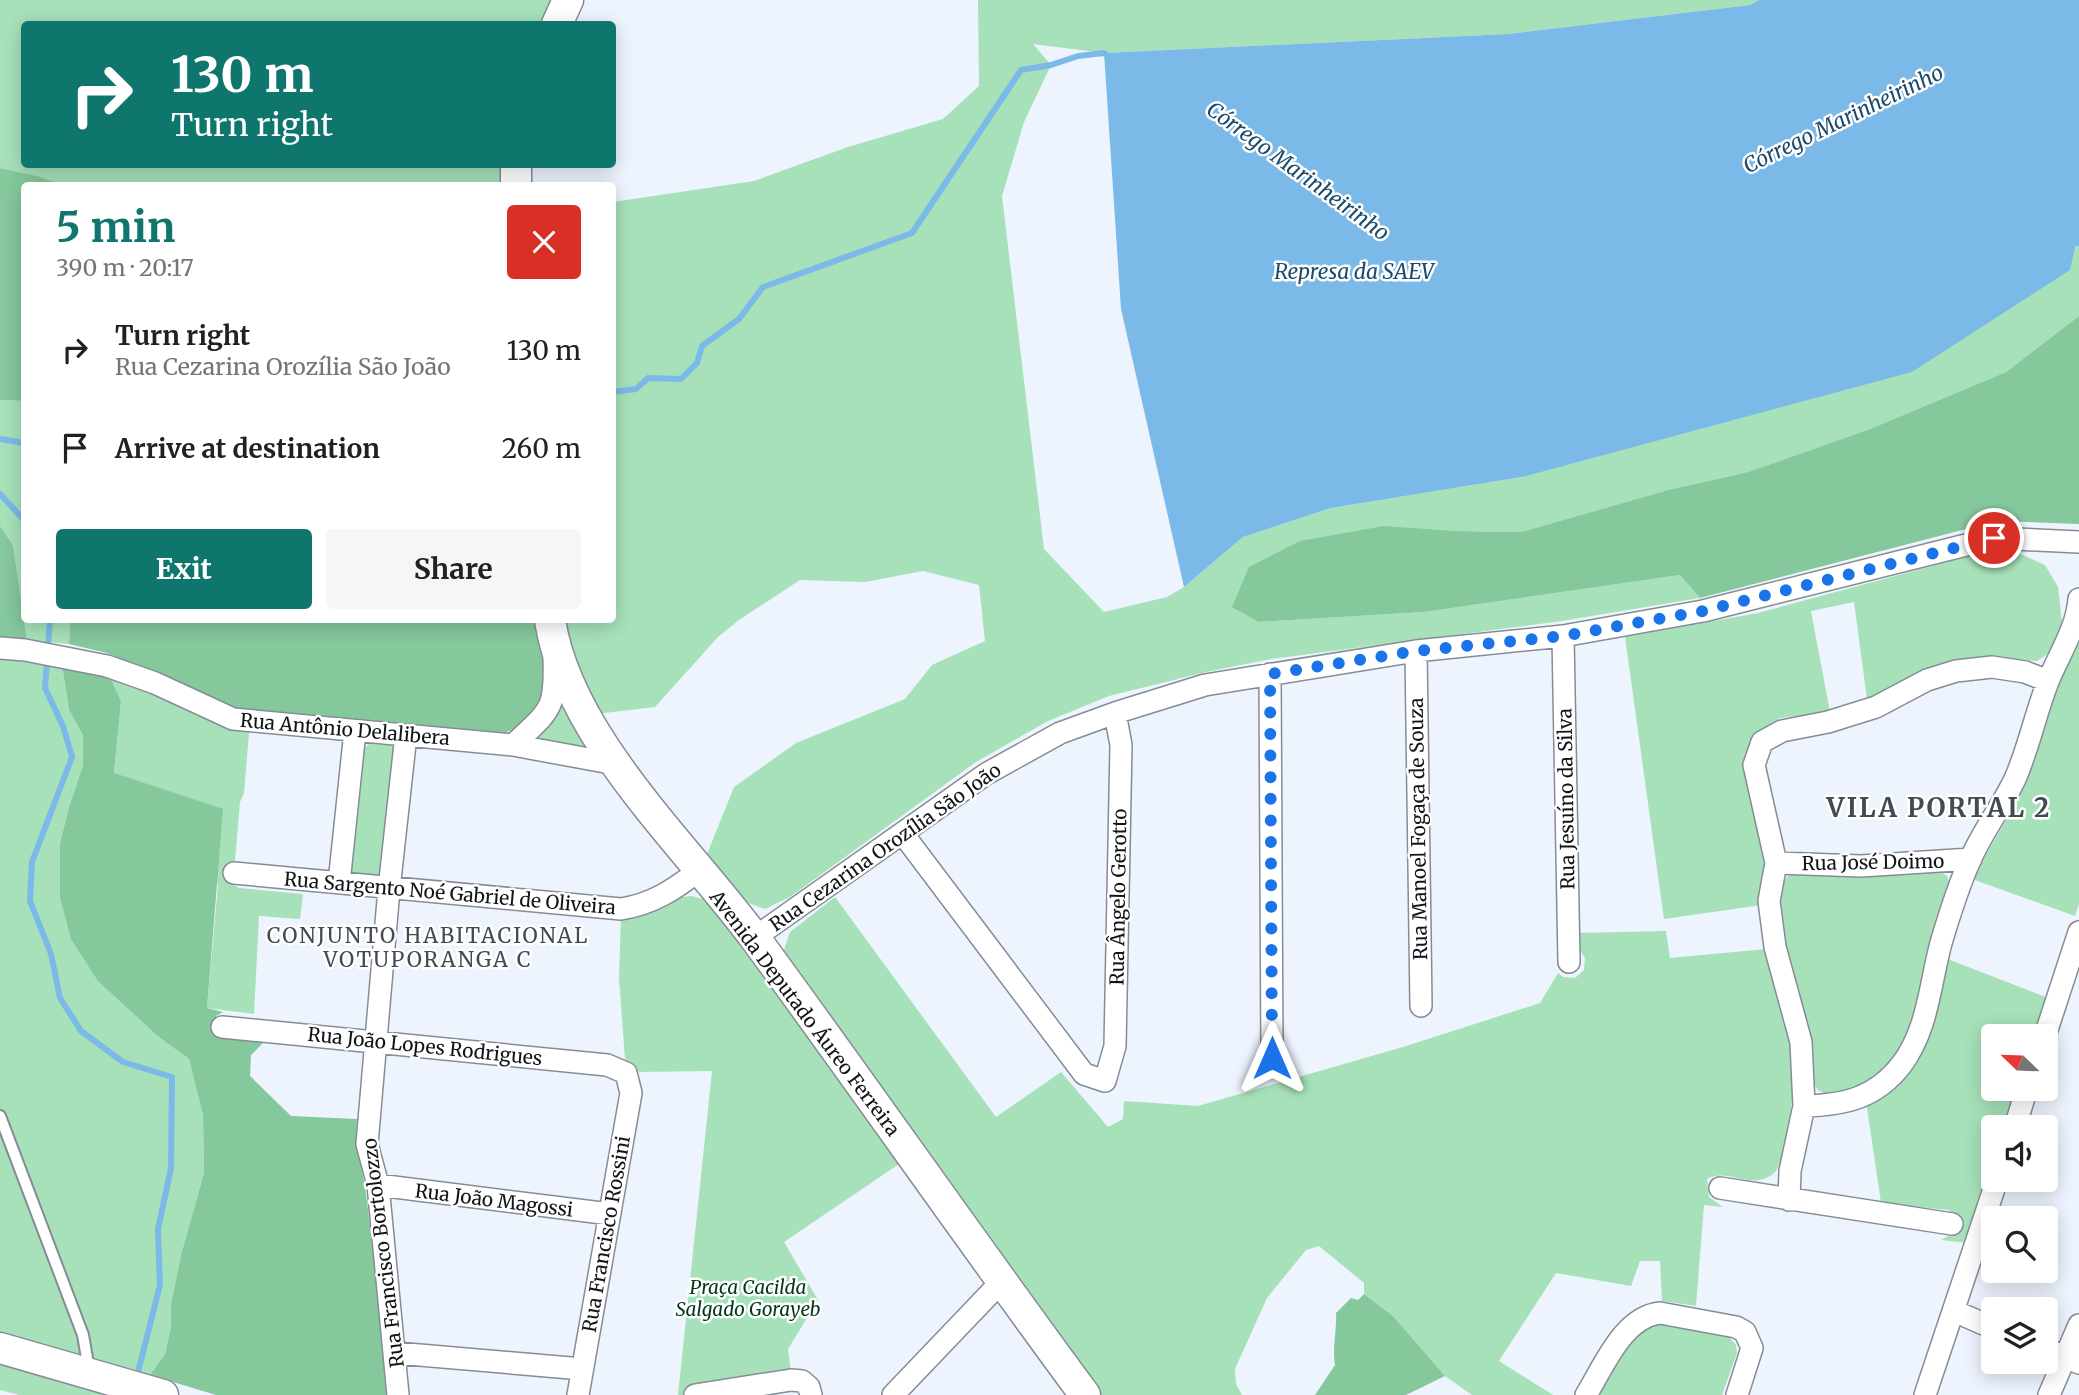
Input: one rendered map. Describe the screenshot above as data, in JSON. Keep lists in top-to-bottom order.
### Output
{
  "streets": {
    "main road": ["Avenida Deputado Áureo Ferreira"],
    "street": [
      "Rua Antônio Delalibera",
      "Rua Jesuíno da Silva",
      "Rua Manoel Fogaça de Souza",
      "Rua Cezarina Orozília São João",
      "Rua José Doimo",
      "Rua Sargento Noé Gabriel de Oliveira",
      "Rua Ângelo Gerotto",
      "Rua João Lopes Rodrigues",
      "Rua João Magossi",
      "Rua Francisco Rossini",
      "Rua Francisco Bortolozzo"
    ]
  },
  "crossings": [
    ["Rua Antônio Delalibera", "Avenida Deputado Áureo Ferreira"],
    ["Rua Antônio Delalibera", "Rua Francisco Bortolozzo"],
    ["Rua Jesuíno da Silva", "Rua Cezarina Orozília São João"],
    ["Rua Manoel Fogaça de Souza", "Rua Cezarina Orozília São João"],
    ["Rua Cezarina Orozília São João", "Rua Ângelo Gerotto"],
    ["Rua Cezarina Orozília São João", "Avenida Deputado Áureo Ferreira"],
    ["Rua Sargento Noé Gabriel de Oliveira", "Avenida Deputado Áureo Ferreira"],
    ["Rua Sargento Noé Gabriel de Oliveira", "Rua Francisco Bortolozzo"],
    ["Rua João Lopes Rodrigues", "Rua Francisco Rossini"],
    ["Rua João Lopes Rodrigues", "Rua Francisco Bortolozzo"],
    ["Rua João Magossi", "Rua Francisco Rossini"],
    ["Rua João Magossi", "Rua Francisco Bortolozzo"]
  ],
  "districts": ["VILA PORTAL 2", "CONJUNTO HABITACIONAL VOTUPORANGA C"],
  "water": ["Córrego Marinheirinho", "Represa da SAEV"],
  "parks": ["Praça Cacilda Salgado Gorayeb"],
  "north": "top left",
  "page": {
    "turn": ["130 m", "Turn right"],
    "heading": ["5 min", "390 m · 20:17"],
    "list": [
      {
        "name": "Turn right",
        "note": "Rua Cezarina Orozília São João",
        "value": "130 m"
      },
      {
        "name": "Arrive at destination",
        "value": "260 m"
      }
    ],
    "buttons": ["Exit", "Share"]
  }
}
